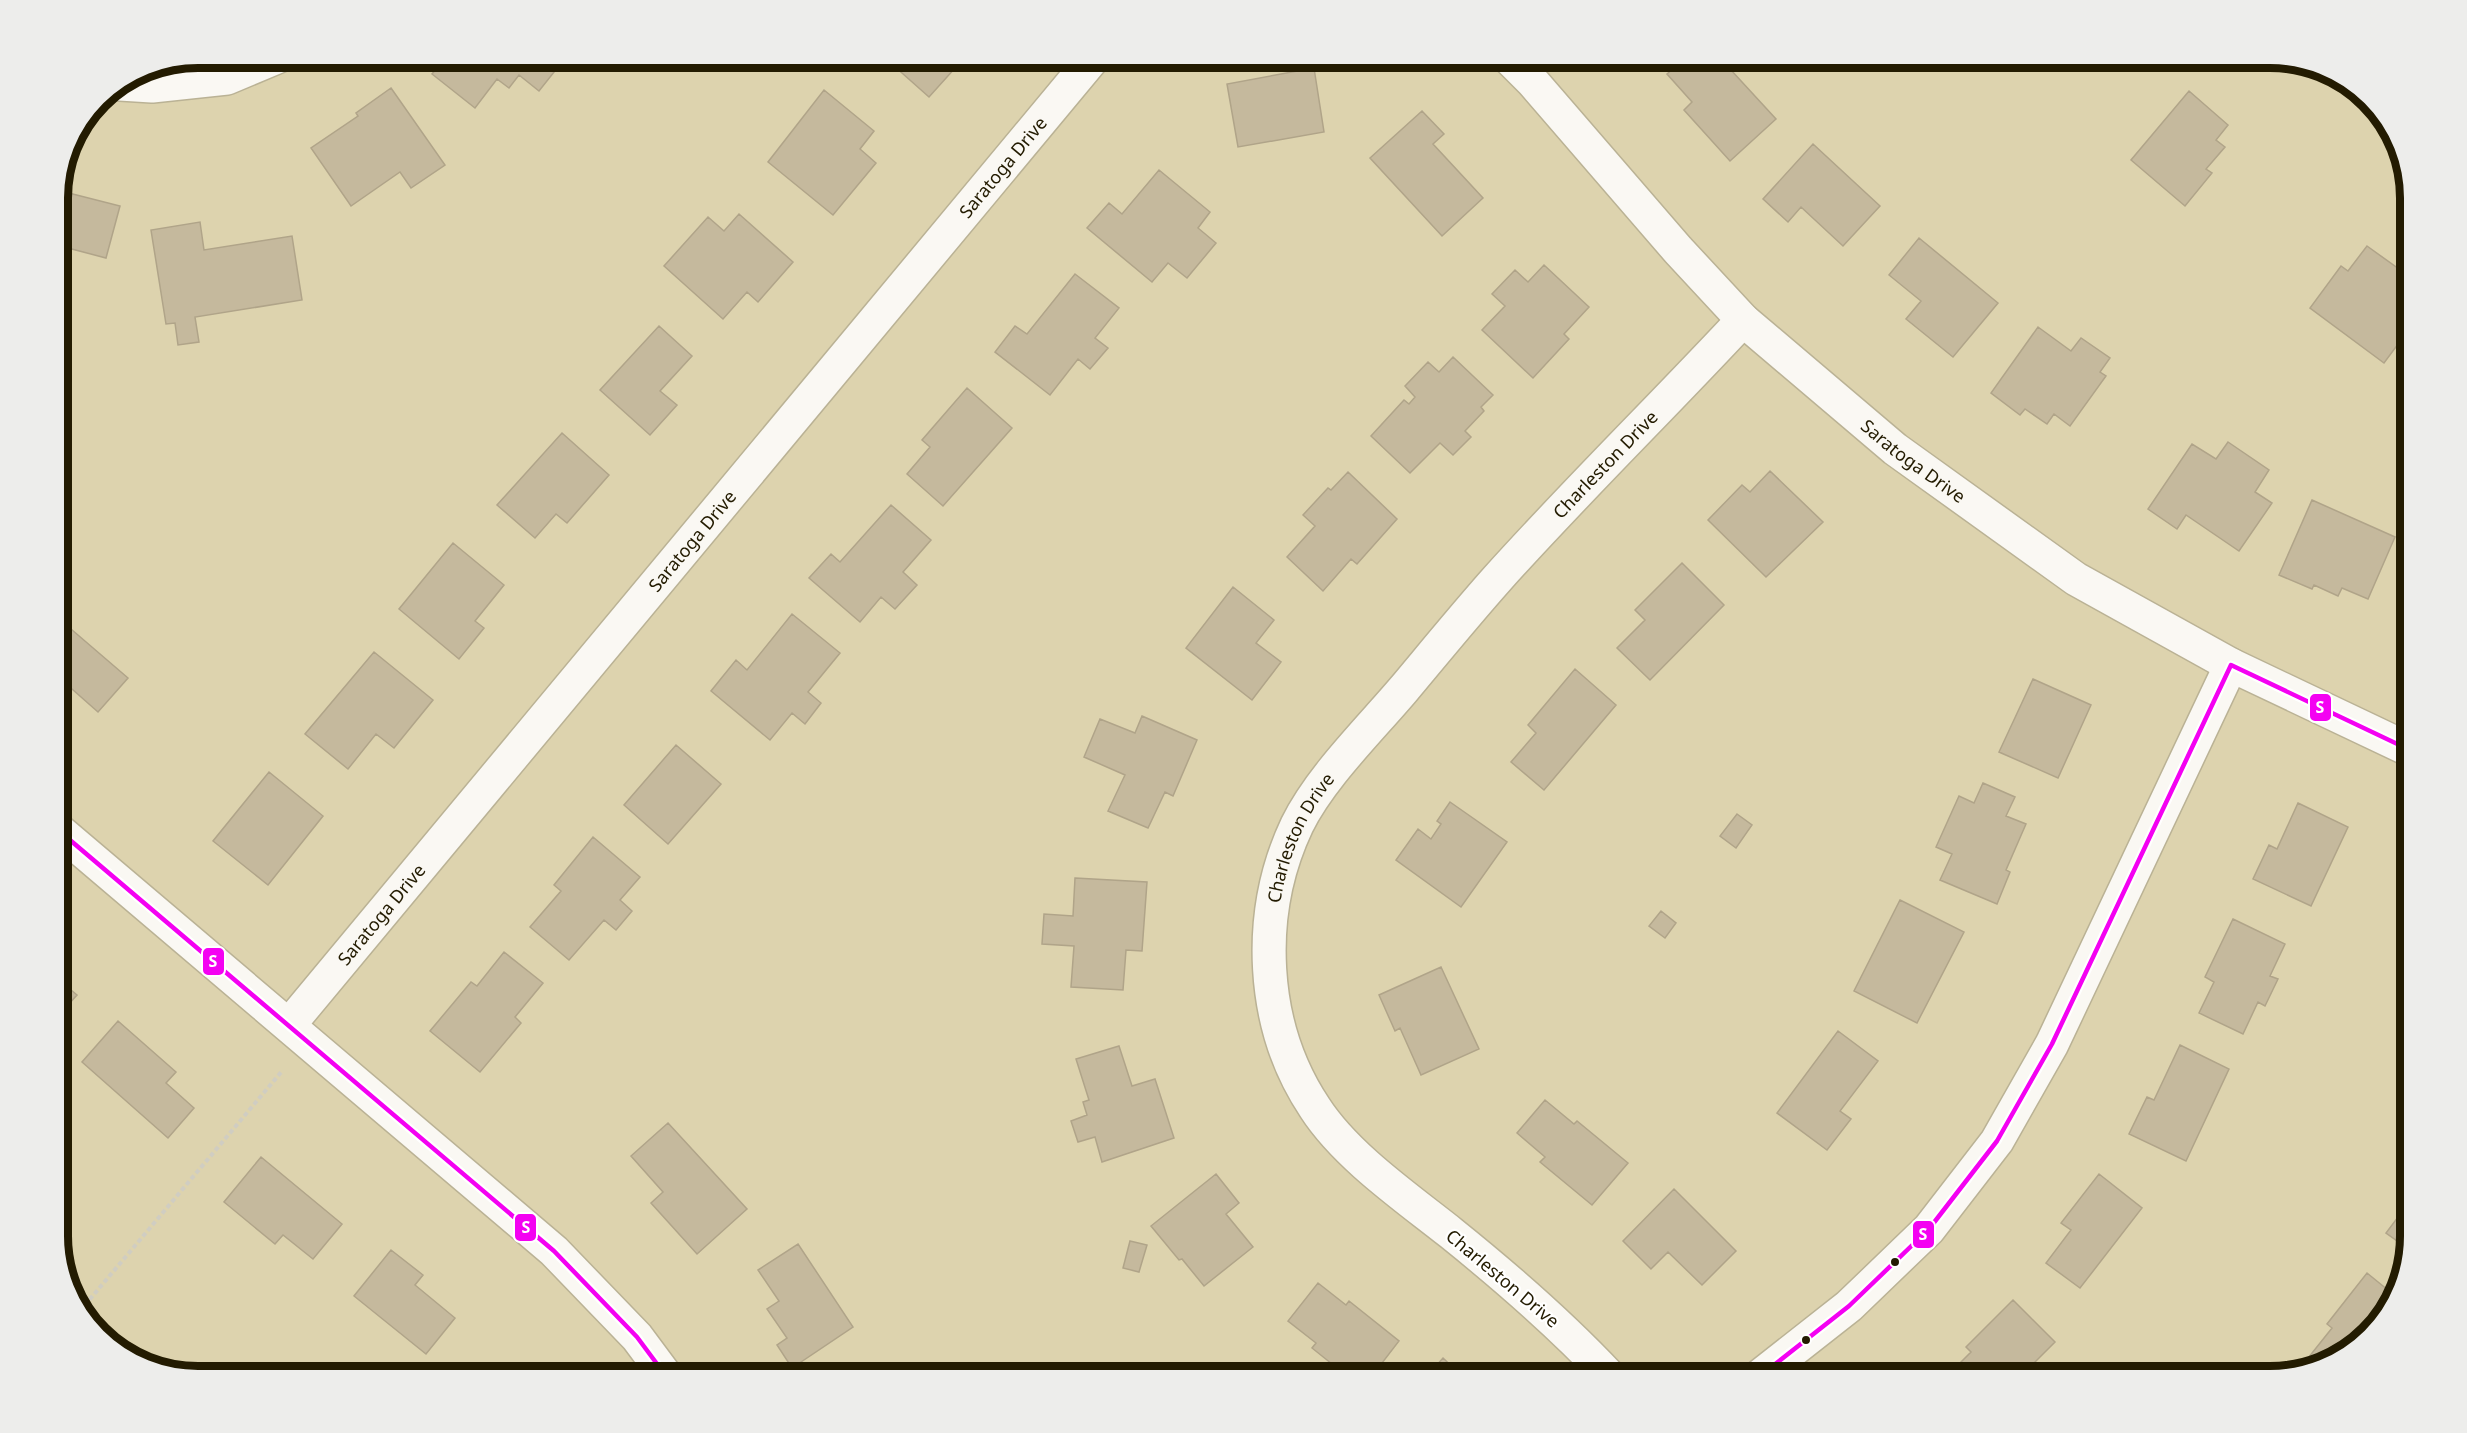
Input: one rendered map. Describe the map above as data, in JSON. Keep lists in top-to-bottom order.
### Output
{
  "streets": {
    "street": ["Saratoga Drive", "Charleston Drive"]
  },
  "crossings": [
    ["Saratoga Drive", "Charleston Drive"]
  ],
  "lines": ["transit line S"]
}
